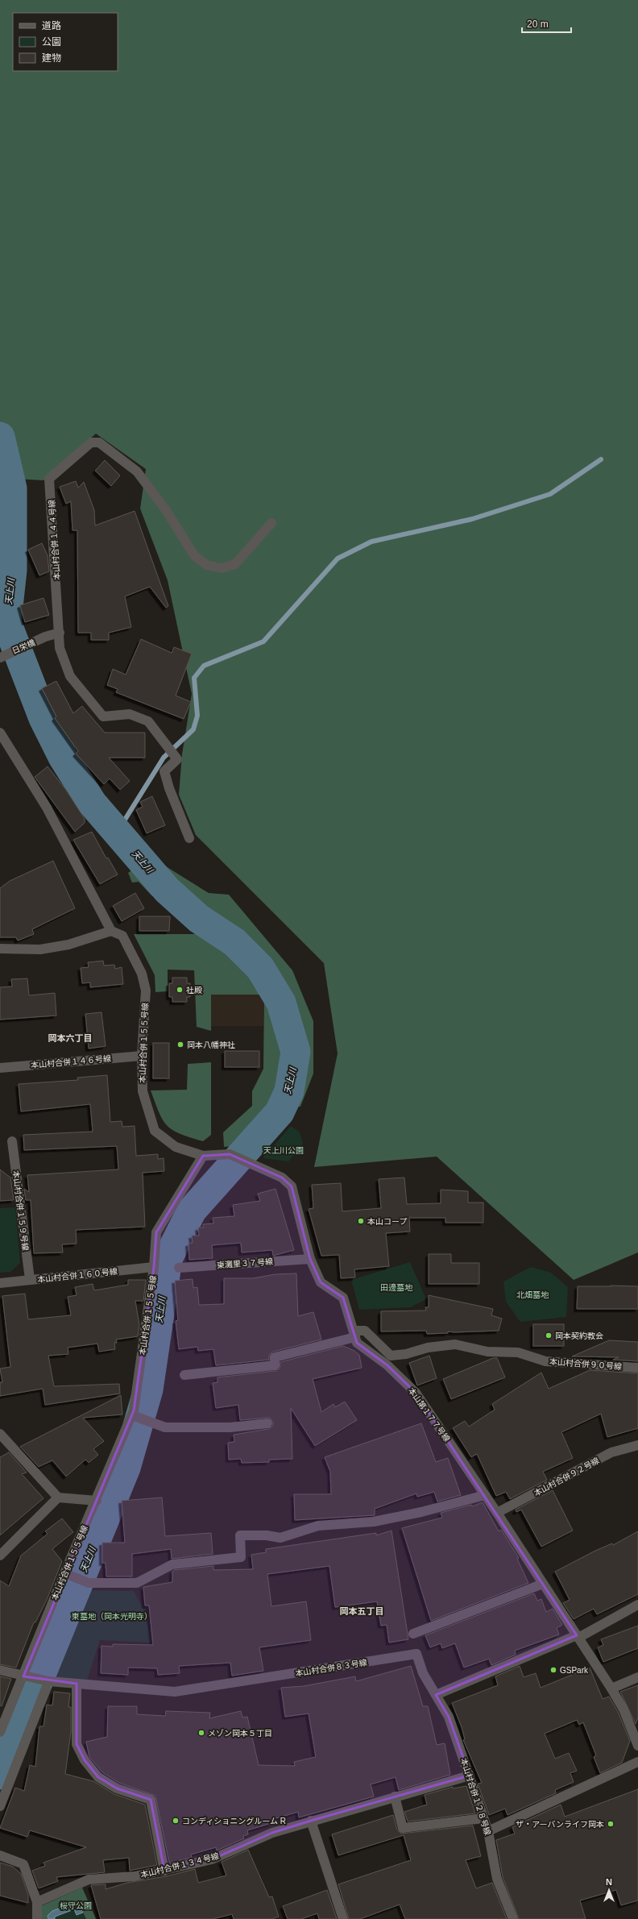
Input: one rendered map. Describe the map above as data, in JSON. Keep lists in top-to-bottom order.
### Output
{
  "streets": {
    "street": [
      "本山村合併１４４号線",
      "日栄橋",
      "本山村合併１５５号線",
      "本山村合併１４６号線",
      "本山村合併１５９号線",
      "東灘里３７号線",
      "本山村合併１６０号線",
      "本山村合併９０号線",
      "本山第１７７号線",
      "本山村合併９２号線",
      "本山村合併８３号線",
      "本山村合併１２８号線",
      "本山村合併１３４号線"
    ]
  },
  "crossings": [
    ["本山村合併１４４号線", "日栄橋"],
    ["本山村合併１５５号線", "本山村合併１４６号線"],
    ["本山村合併１５５号線", "本山村合併１６０号線"],
    ["本山村合併１５５号線", "本山第１７７号線"],
    ["本山村合併１５５号線", "本山村合併８３号線"],
    ["本山村合併１５９号線", "本山村合併１６０号線"],
    ["東灘里３７号線", "本山第１７７号線"],
    ["本山村合併９０号線", "本山第１７７号線"],
    ["本山第１７７号線", "本山村合併９２号線"],
    ["本山村合併８３号線", "本山村合併１２８号線"],
    ["本山村合併１２８号線", "本山村合併１３４号線"]
  ],
  "districts": ["岡本六丁目", "岡本五丁目"],
  "water": ["天上川"],
  "parks": [
    "天上川公園",
    "田邊墓地",
    "北畑墓地",
    "東墓地（岡本光明寺）",
    "桜守公園"
  ],
  "places": [
    "社殿",
    "岡本八幡神社",
    "本山コープ",
    "岡本契約教会",
    "GSPark",
    "メゾン岡本５丁目",
    "コンディショニングルーム R",
    "ザ・アーバンライフ岡本"
  ],
  "legend": ["道路", "公園", "建物"],
  "scale_bar": "20 m",
  "north": "top"
}
